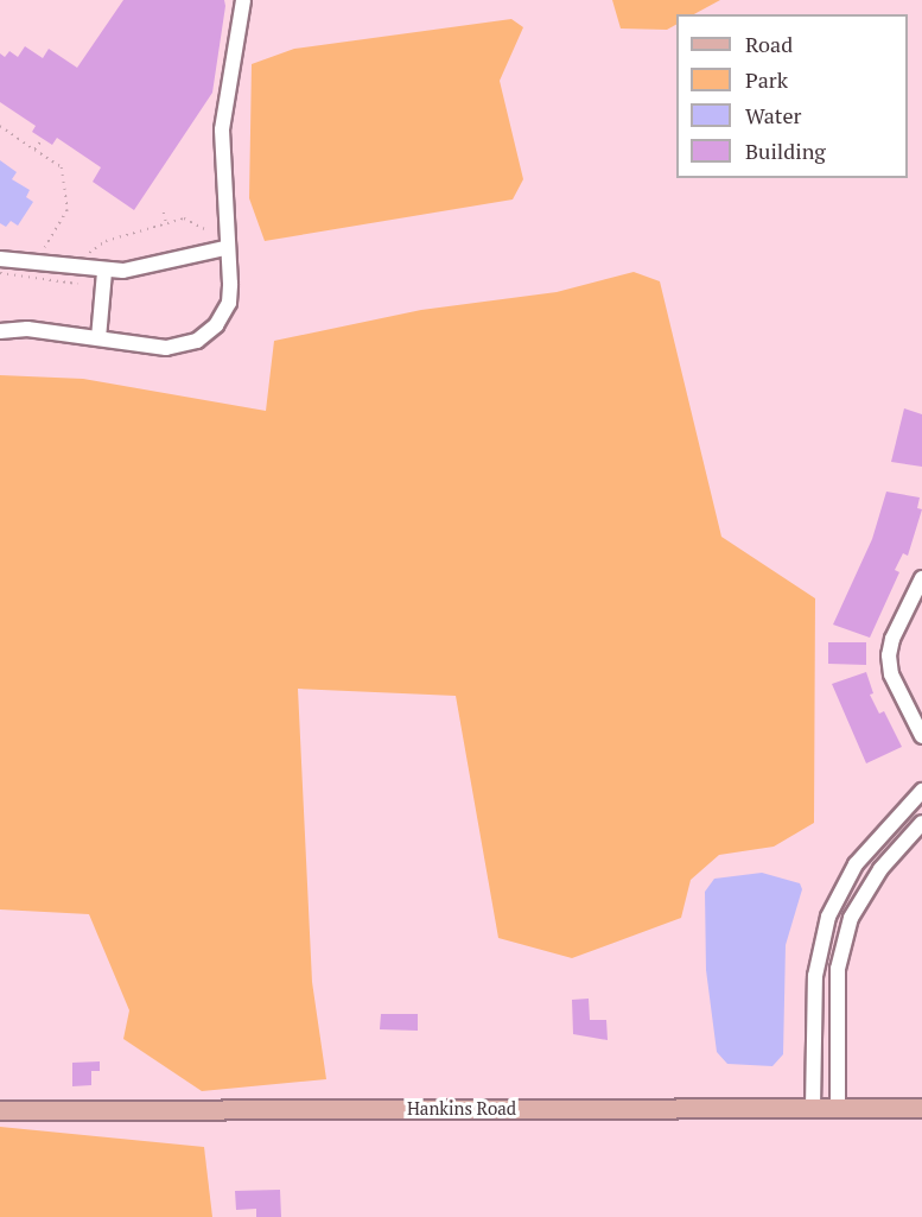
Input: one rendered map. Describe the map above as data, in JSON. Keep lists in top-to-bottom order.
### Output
{
  "streets": {
    "main road": ["Hankins Road"]
  },
  "legend": [
    "Road",
    "Park",
    "Water",
    "Building"
  ]
}
